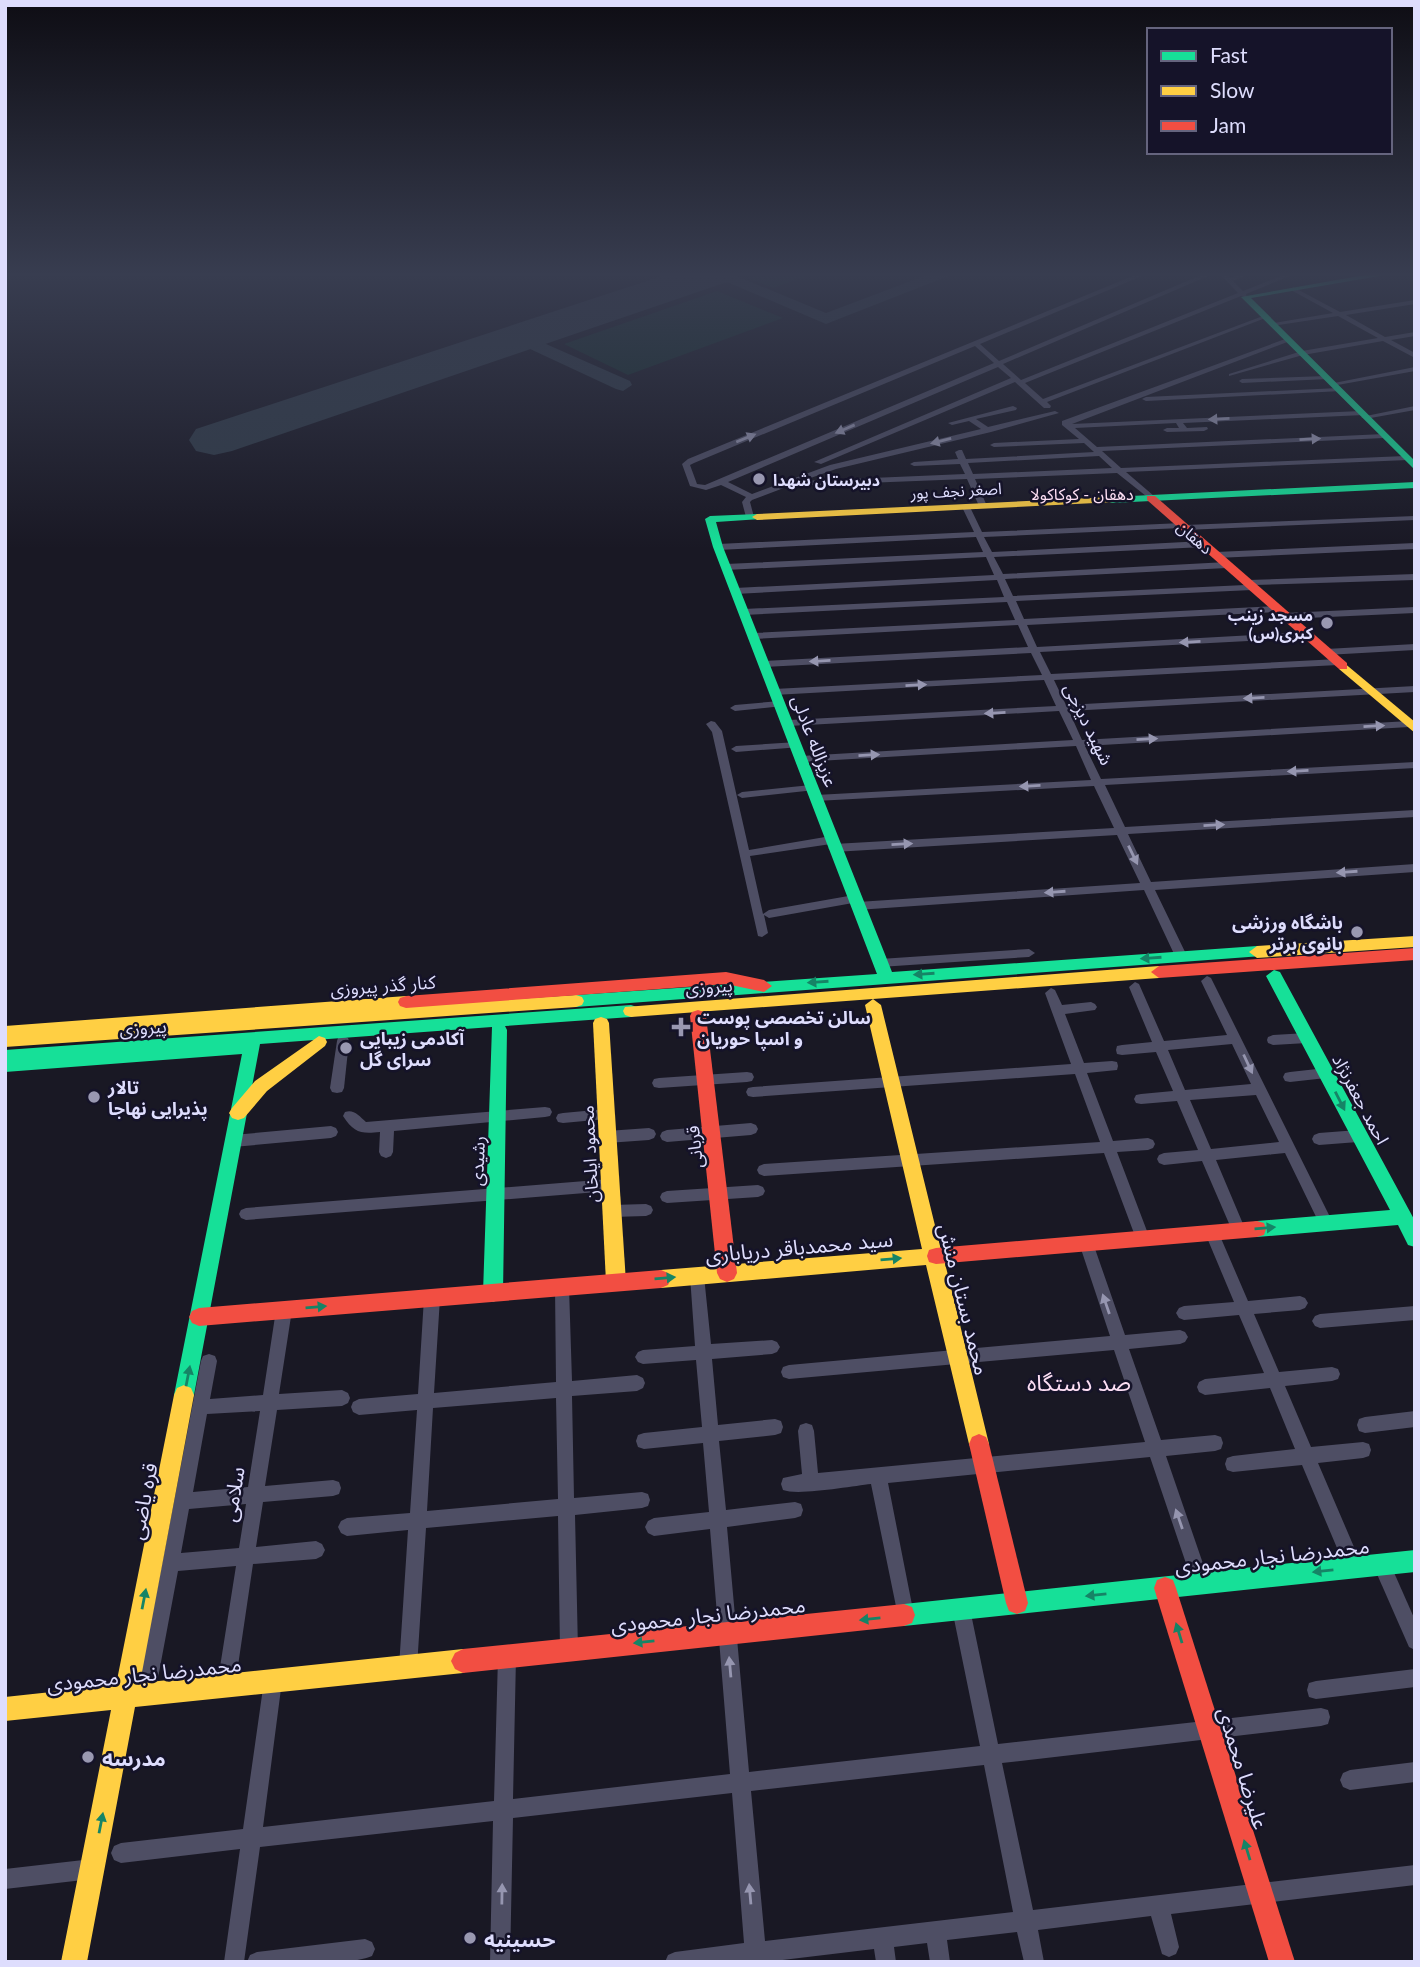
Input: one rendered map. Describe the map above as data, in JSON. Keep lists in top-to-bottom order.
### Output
{
  "streets": {
    "main road": [
      "اصغر نجف پور",
      "دهقان",
      "عزیزالله عادلی",
      "کنار گذر پیروزی",
      "پیروزی",
      "احمد جعفرنژاد",
      "قربانی",
      "محمود ایلخان",
      "رشیدی",
      "سید محمدباقر دریاباری",
      "محمد بستان منش",
      "قره یاضی",
      "محمدرضا نجار محمودی",
      "علیرضا محمدی"
    ],
    "street": ["شهید دیزجی", "سلامی"]
  },
  "crossings": [
    ["اصغر نجف پور", "دهقان"],
    ["اصغر نجف پور", "شهید دیزجی"],
    ["اصغر نجف پور", "عزیزالله عادلی"],
    ["شهید دیزجی", "پیروزی"],
    ["عزیزالله عادلی", "پیروزی"],
    ["کنار گذر پیروزی", "پیروزی"],
    ["پیروزی", "احمد جعفرنژاد"],
    ["پیروزی", "قره یاضی"],
    ["احمد جعفرنژاد", "سید محمدباقر دریاباری"],
    ["قربانی", "سید محمدباقر دریاباری"],
    ["محمود ایلخان", "سید محمدباقر دریاباری"],
    ["رشیدی", "سید محمدباقر دریاباری"],
    ["سید محمدباقر دریاباری", "محمد بستان منش"],
    ["سید محمدباقر دریاباری", "سلامی"],
    ["سید محمدباقر دریاباری", "قره یاضی"],
    ["محمد بستان منش", "محمدرضا نجار محمودی"],
    ["سلامی", "محمدرضا نجار محمودی"],
    ["قره یاضی", "محمدرضا نجار محمودی"],
    ["محمدرضا نجار محمودی", "علیرضا محمدی"]
  ],
  "one_way": [
    "سید محمدباقر دریاباری",
    "قره یاضی",
    "محمدرضا نجار محمودی",
    "علیرضا محمدی"
  ],
  "districts": ["دهقان - کوکاکولا", "صد دستگاه"],
  "places": {
    "other": [
      "دبیرستان شهدا",
      "مسجد زینب کبری(س)",
      "باشگاه ورزشی بانوی برتر",
      "آکادمی زیبایی سرای گل",
      "تالار پذیرایی نهاجا",
      "مدرسه",
      "حسینیه"
    ],
    "health": ["سالن تخصصی پوست و اسپا حوریان"]
  },
  "legend": ["Fast", "Slow", "Jam"]
}
